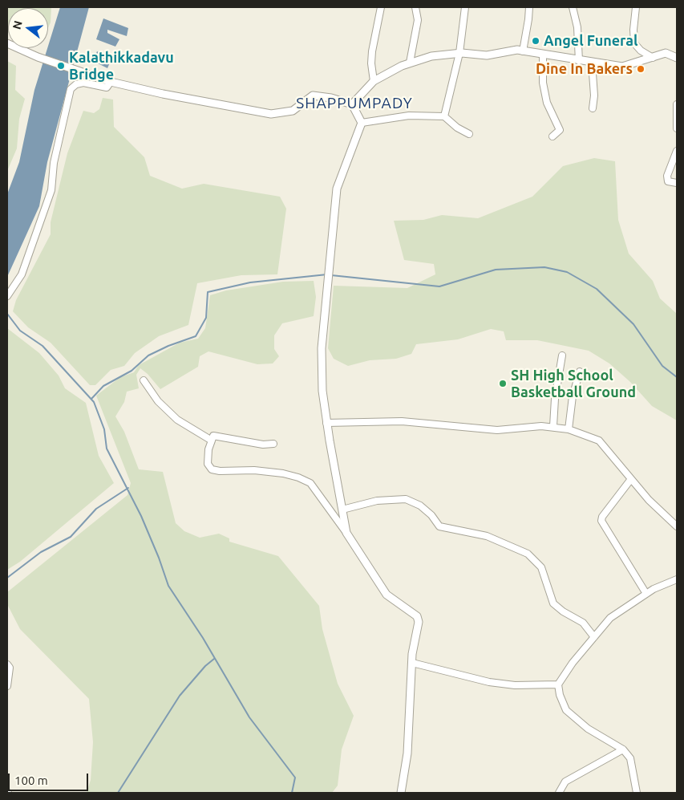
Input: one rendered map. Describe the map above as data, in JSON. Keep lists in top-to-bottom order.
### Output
{
  "districts": ["SHAPPUMPADY"],
  "places": [
    "Angel Funeral",
    "Kalathikkadavu Bridge",
    "Dine In Bakers",
    "SH High School Basketball Ground"
  ],
  "scale_bar": "100 m",
  "north": "left"
}
